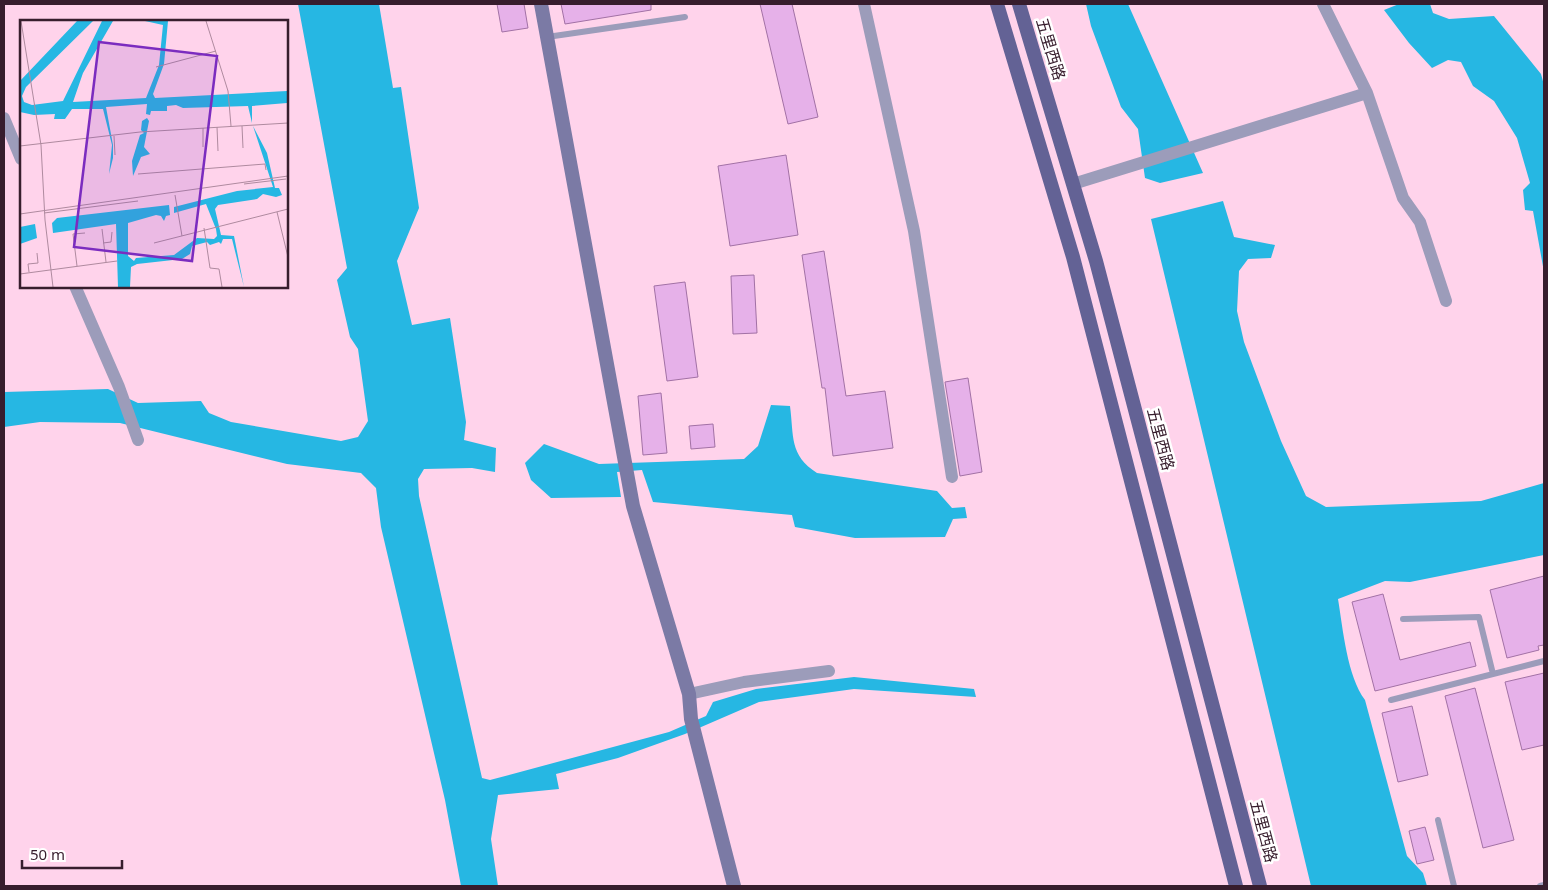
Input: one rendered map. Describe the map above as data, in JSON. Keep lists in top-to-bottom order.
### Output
{
  "streets": {
    "main road": ["五里西路"]
  },
  "scale_bar": "50 m"
}
